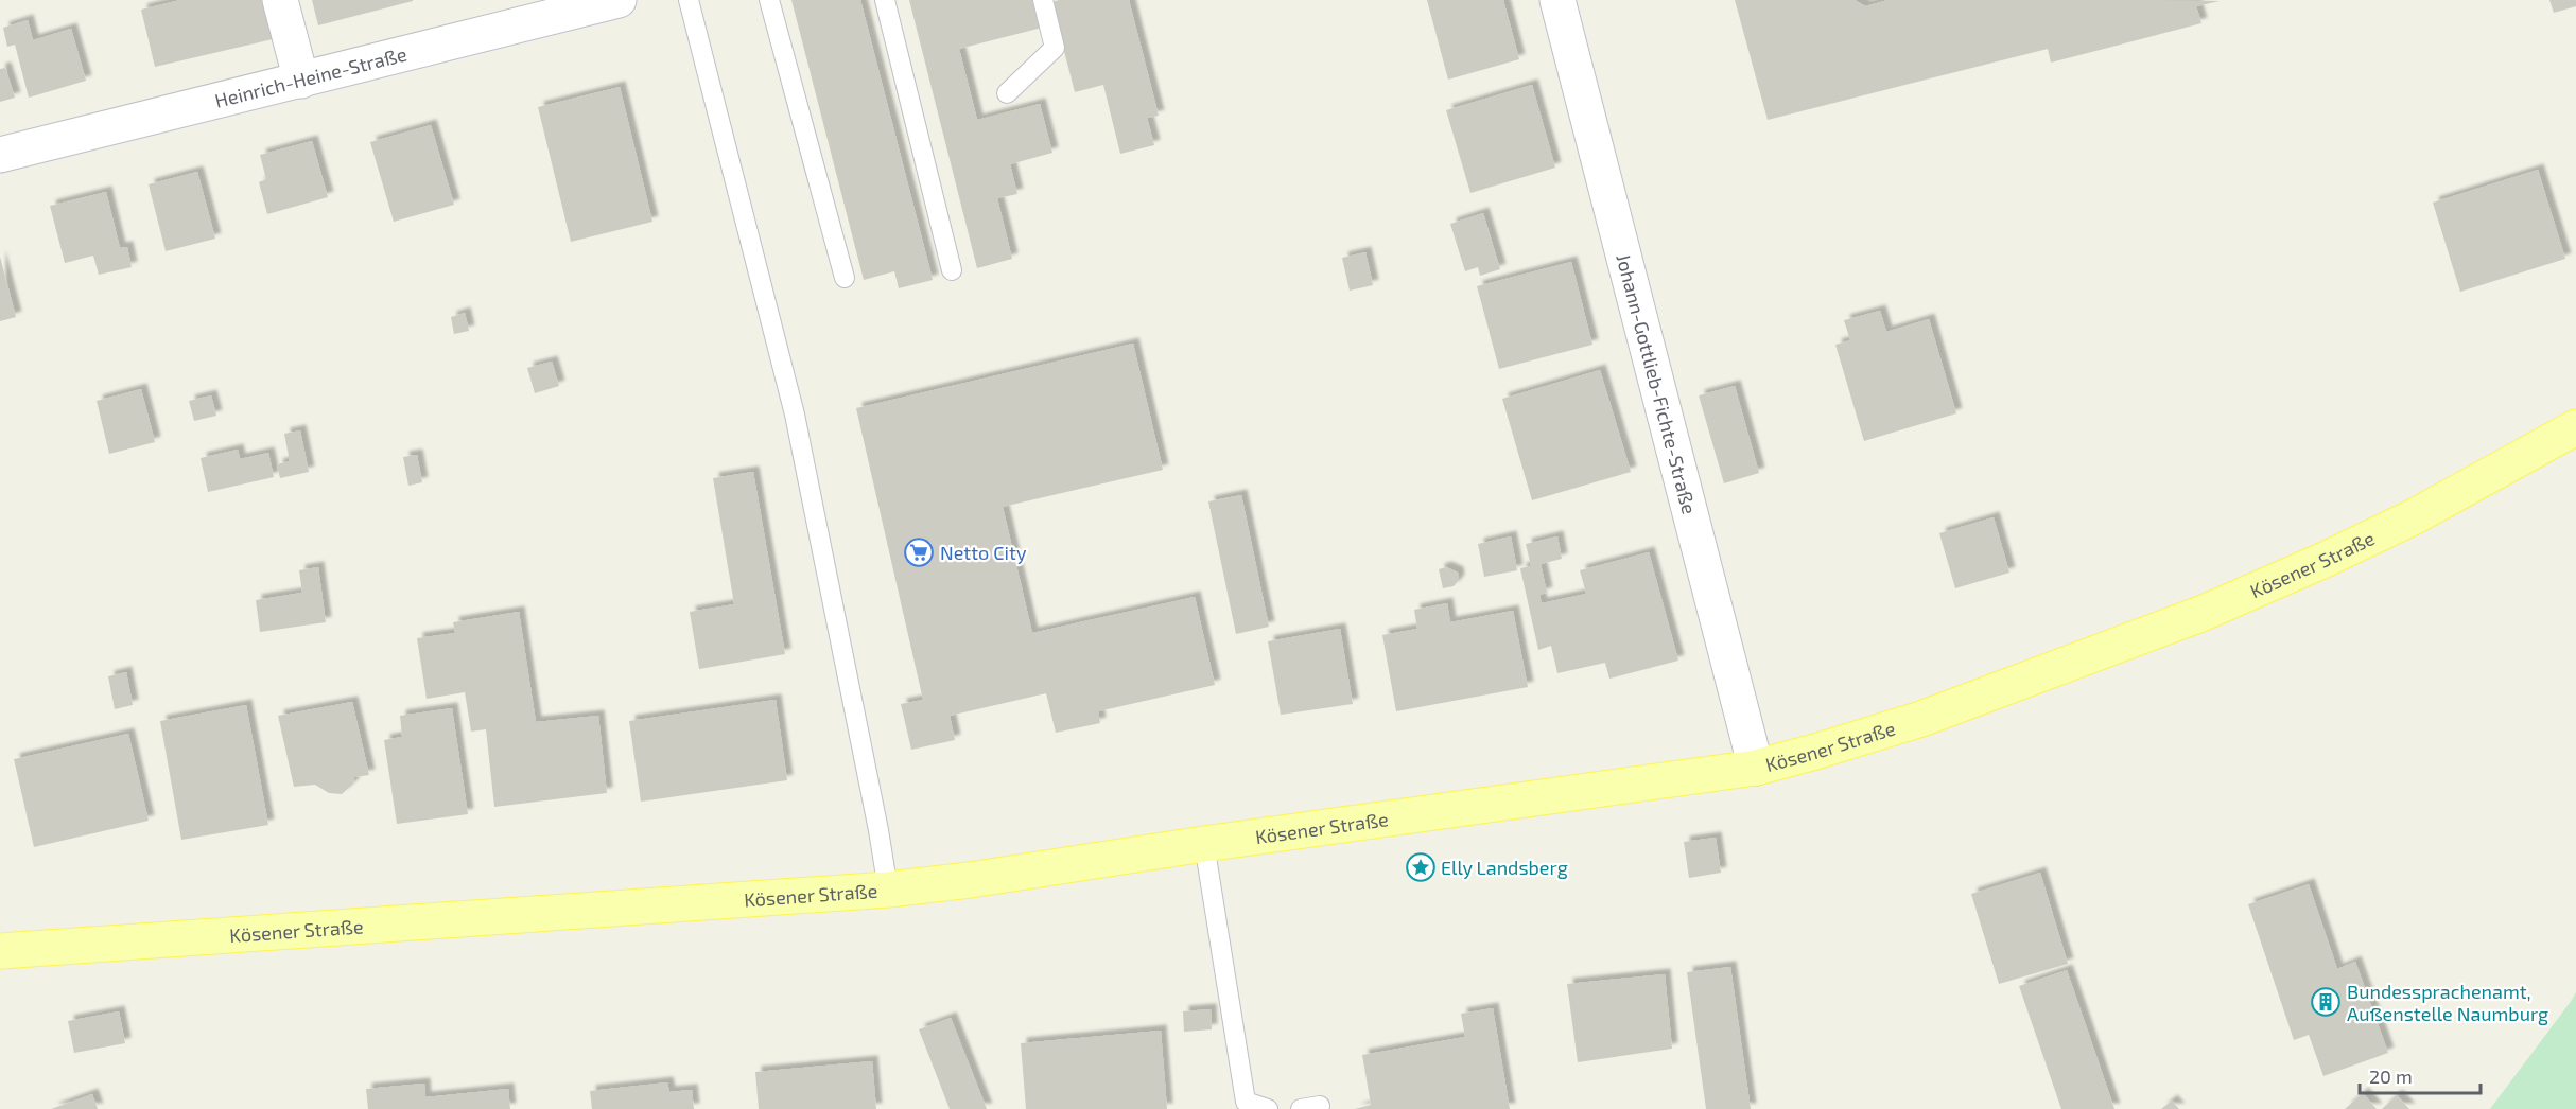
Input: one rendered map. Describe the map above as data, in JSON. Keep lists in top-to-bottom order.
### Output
{
  "streets": {
    "main road": ["Kösener Straße"],
    "street": ["Heinrich-Heine-Straße", "Johann-Gottlieb-Fichte-Straße"]
  },
  "crossings": [
    ["Johann-Gottlieb-Fichte-Straße", "Kösener Straße"]
  ],
  "places": {
    "supermarket": ["Netto City"],
    "place": ["Elly Landsberg"],
    "building": ["Bundessprachenamt, Außenstelle Naumburg"]
  },
  "scale_bar": "20 m"
}
